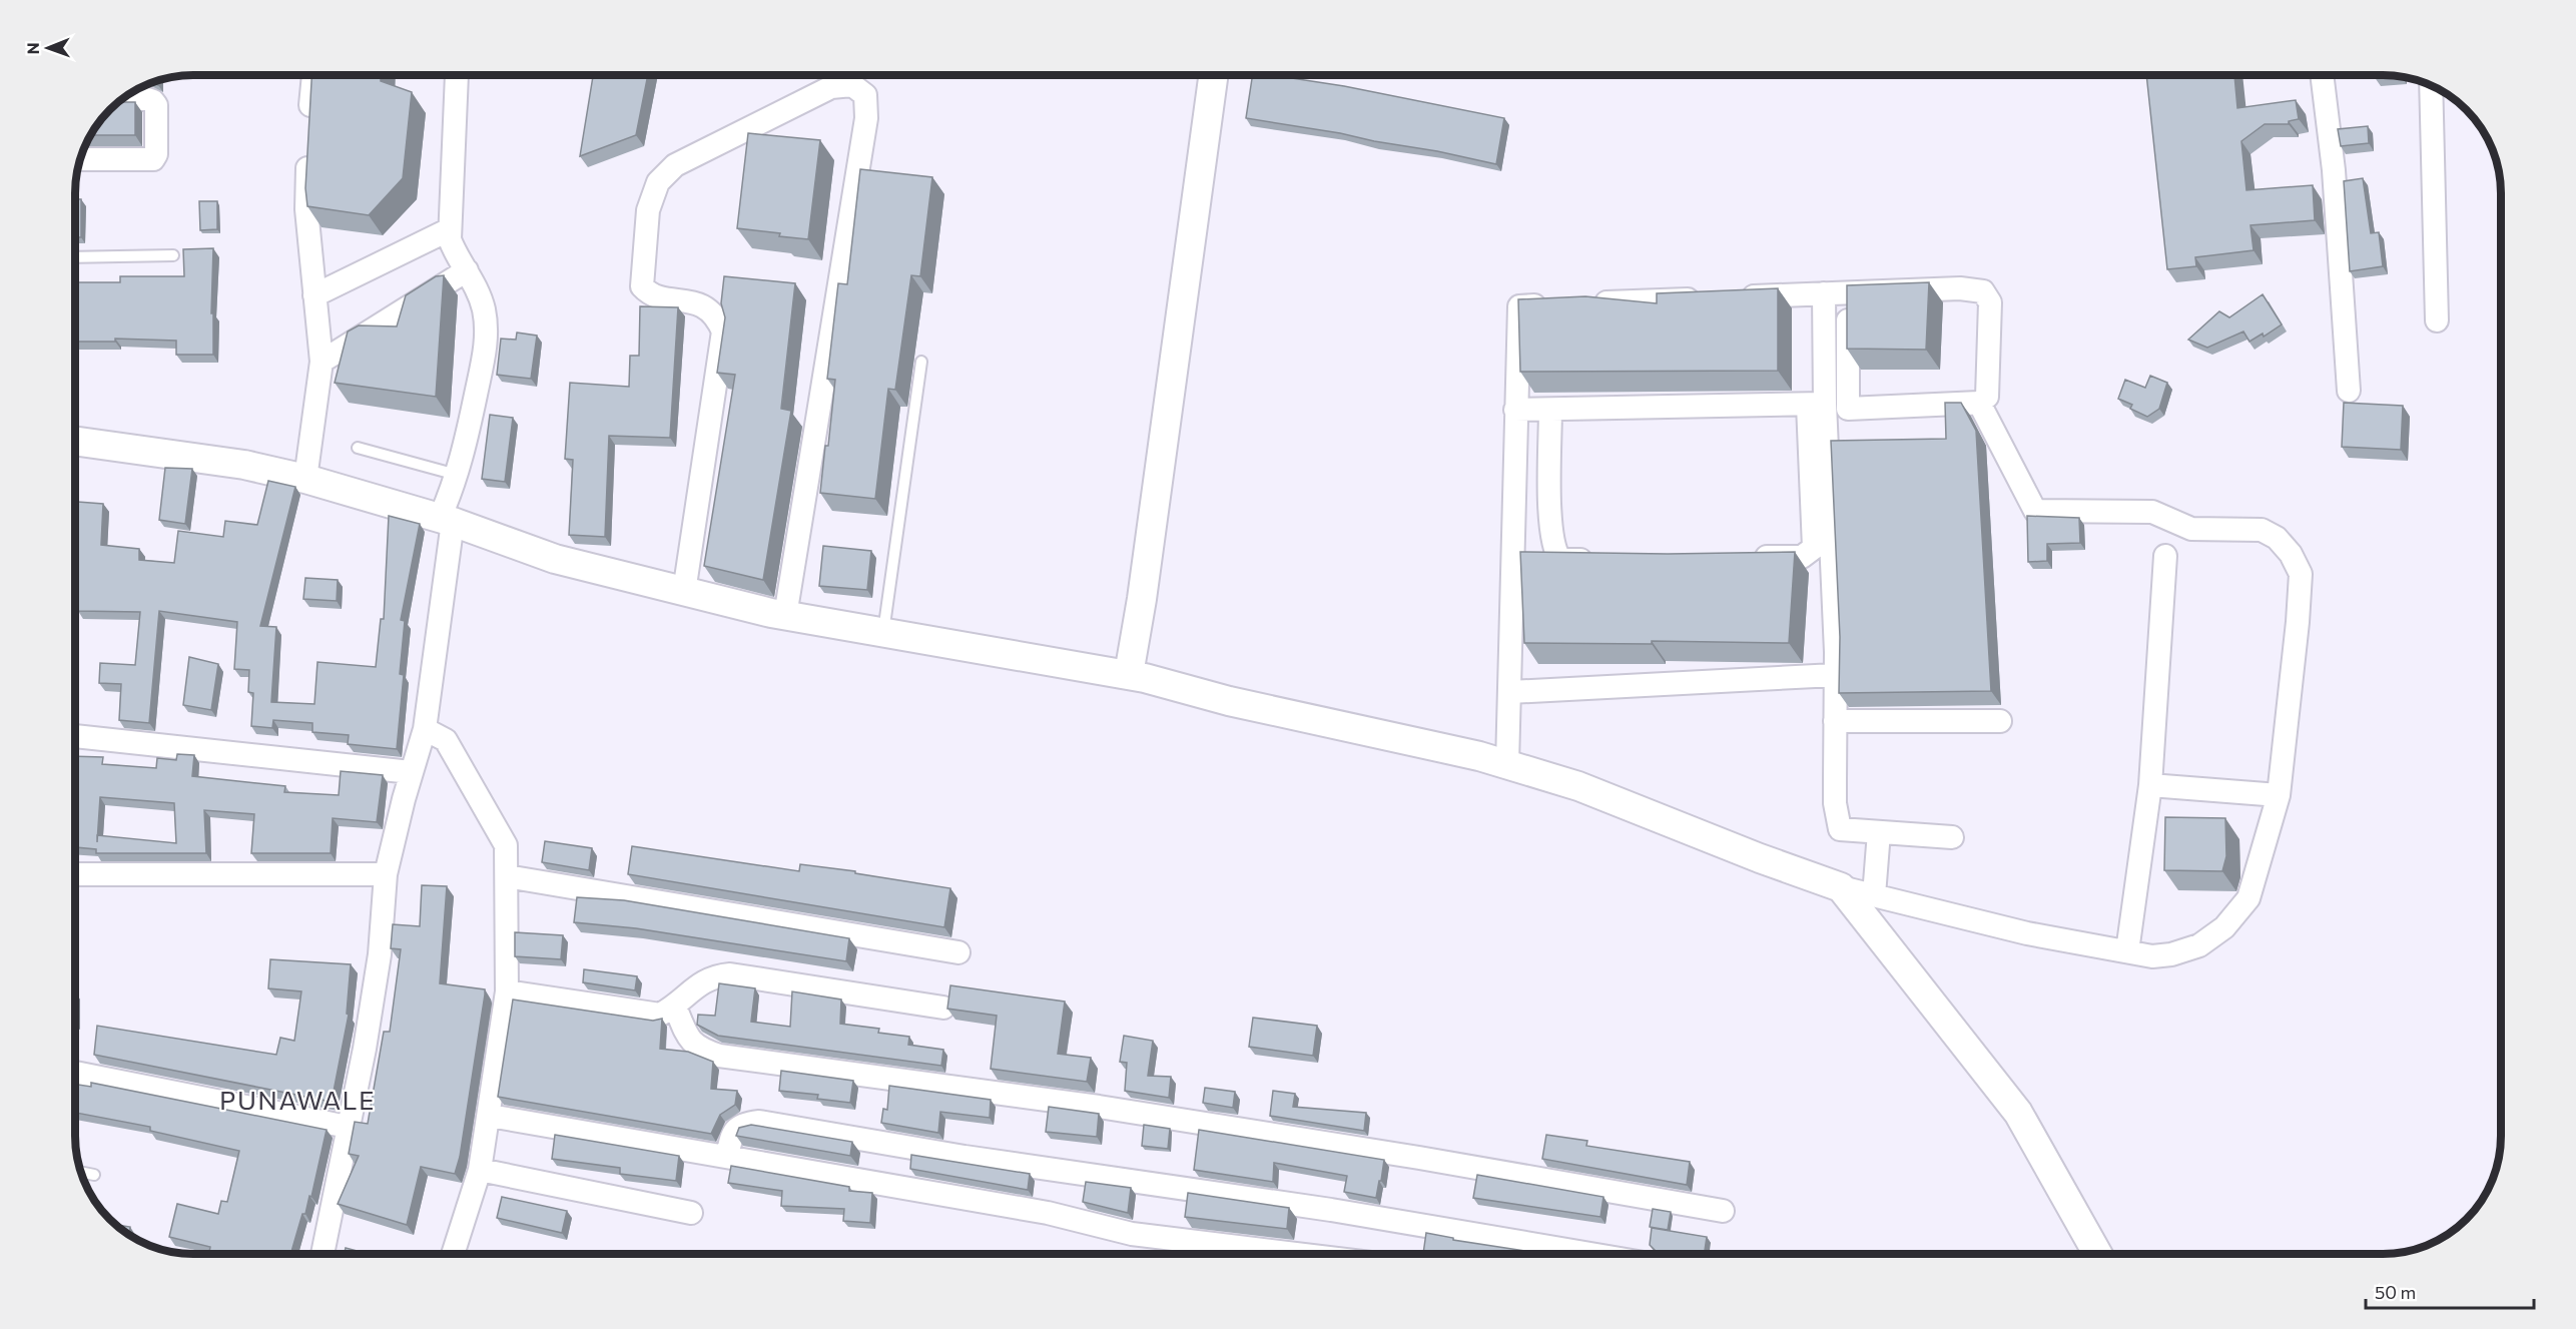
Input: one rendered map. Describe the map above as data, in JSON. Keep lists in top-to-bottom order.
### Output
{
  "districts": ["PUNAWALE"],
  "scale_bar": "50 m",
  "north": "left"
}
